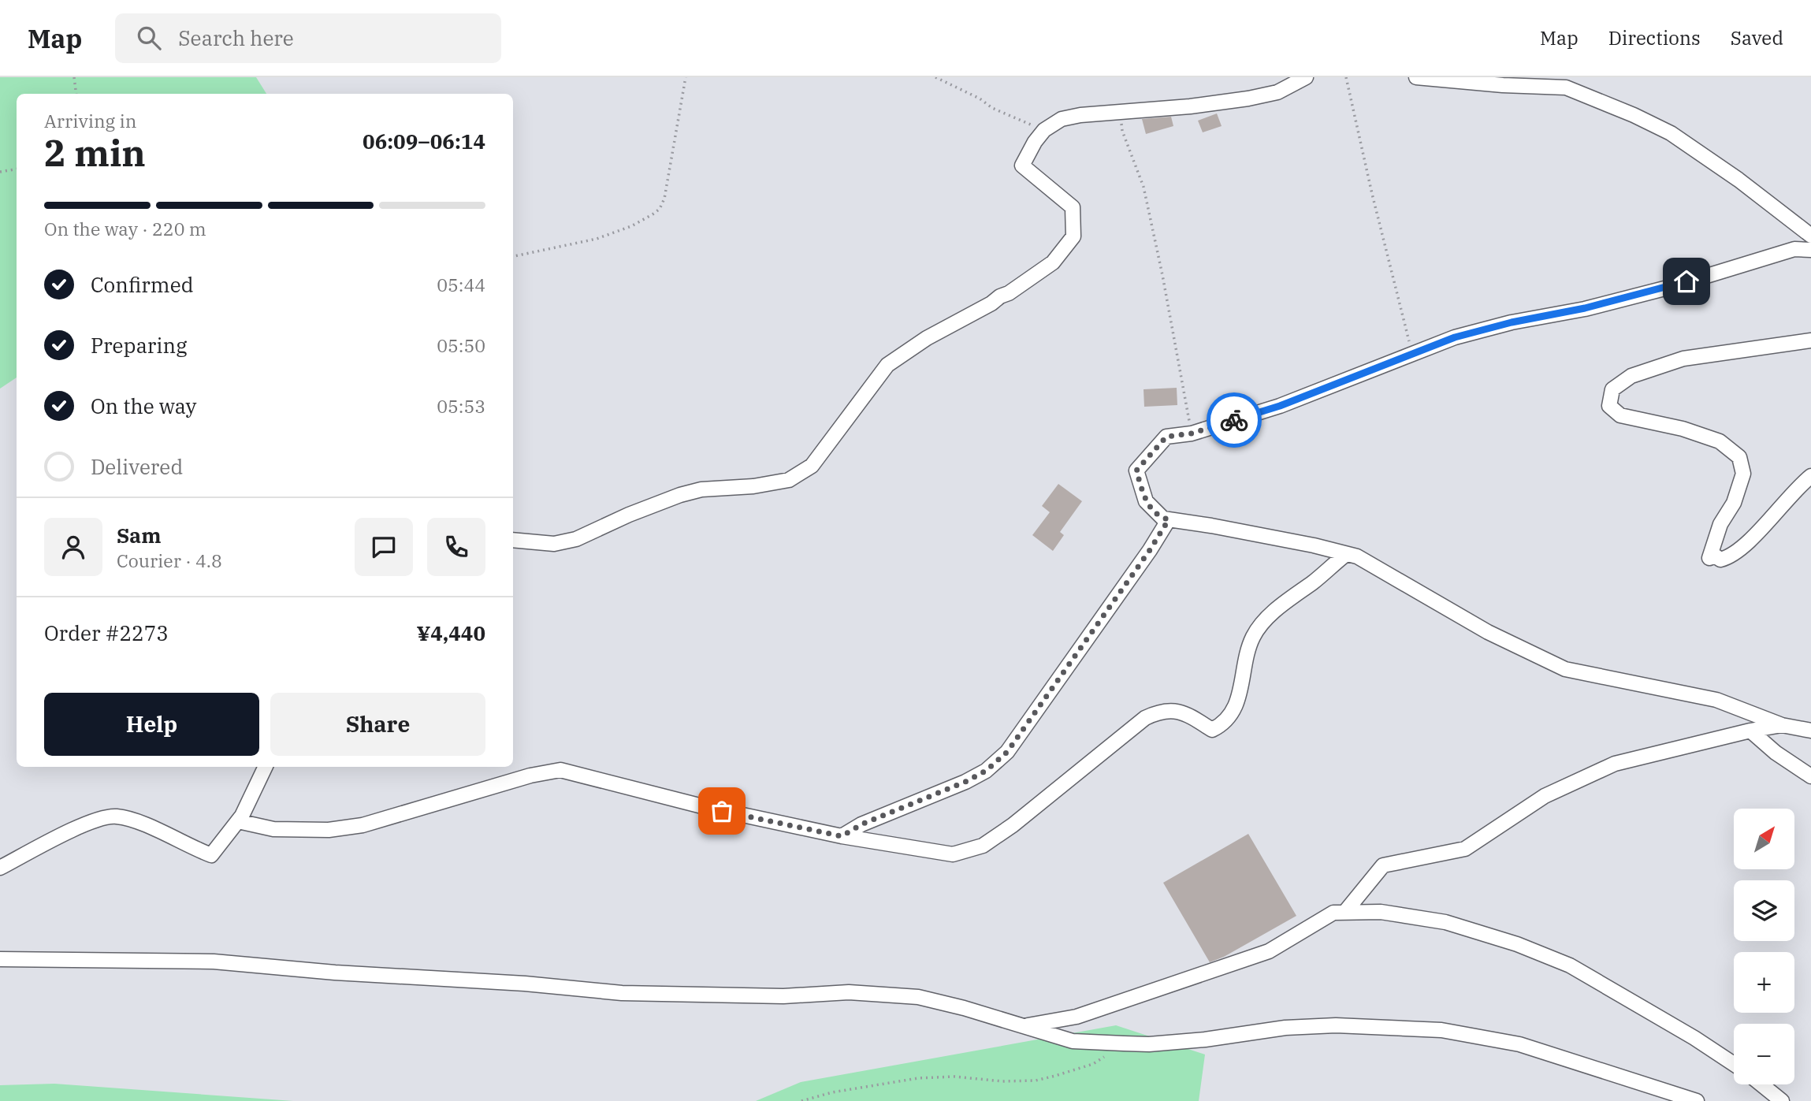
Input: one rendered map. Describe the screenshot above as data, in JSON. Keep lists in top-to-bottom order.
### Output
{
  "north": "top right",
  "page": {
    "header": "Map",
    "search": "Search here",
    "nav": ["Map", "Directions", "Saved"],
    "heading": ["2 min", "Arriving in", "06:09–06:14"],
    "panel": [
      "Sam",
      "Courier · 4.8",
      "Order #2273",
      "¥4,440"
    ],
    "bar": "On the way · 220 m",
    "list": [
      ["Confirmed", "05:44"],
      ["Preparing", "05:50"],
      ["On the way", "05:53"],
      "Delivered"
    ],
    "buttons": ["Help", "Share"],
    "map_buttons": ["+", "−"]
  }
}
